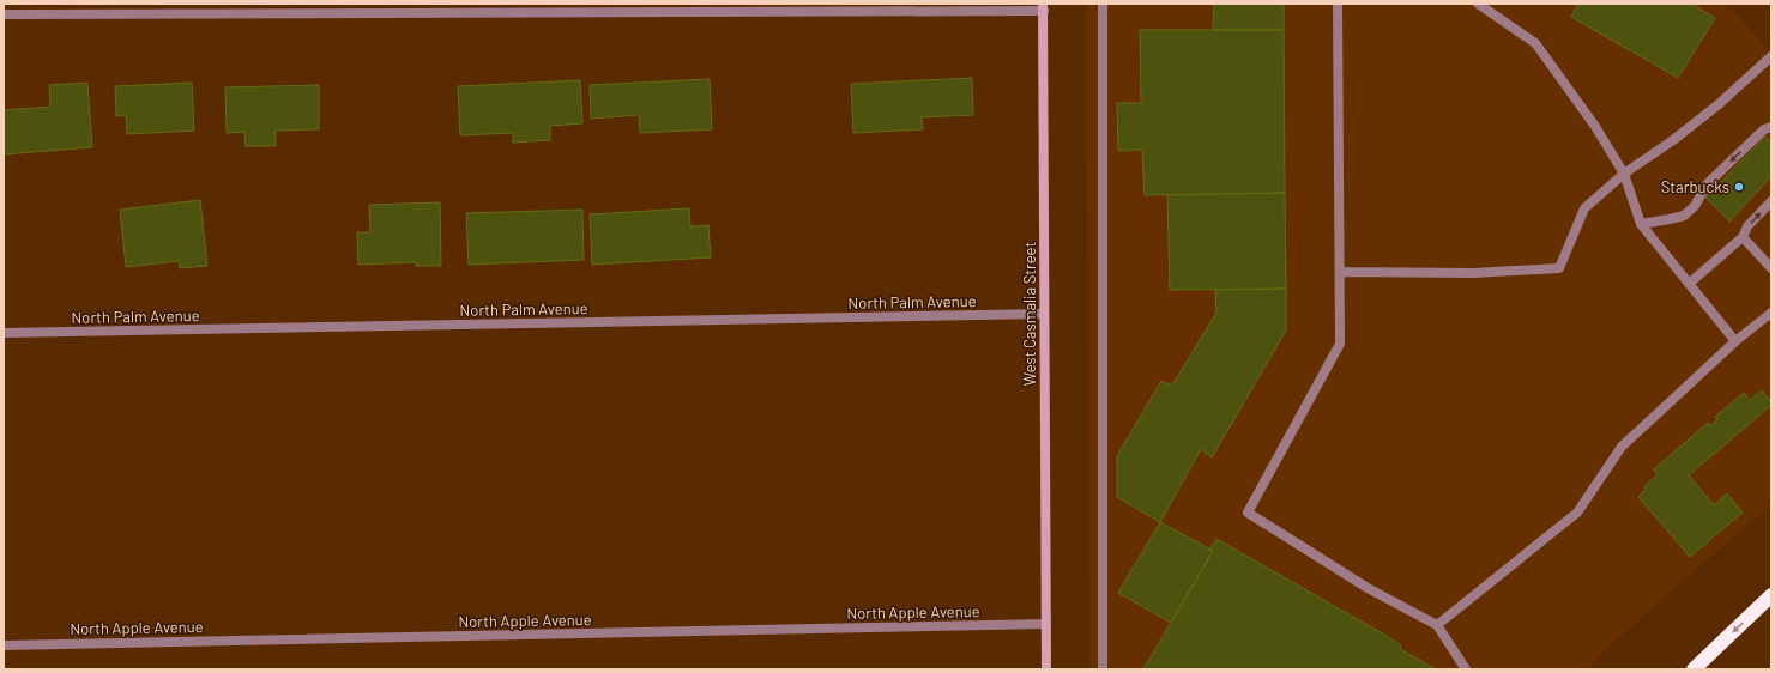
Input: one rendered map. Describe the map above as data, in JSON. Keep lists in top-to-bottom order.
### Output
{
  "streets": {
    "street": ["North Palm Avenue", "West Casmalia Street", "North Apple Avenue"]
  },
  "crossings": [
    ["North Palm Avenue", "West Casmalia Street"],
    ["West Casmalia Street", "North Apple Avenue"]
  ],
  "places": ["Starbucks"]
}
